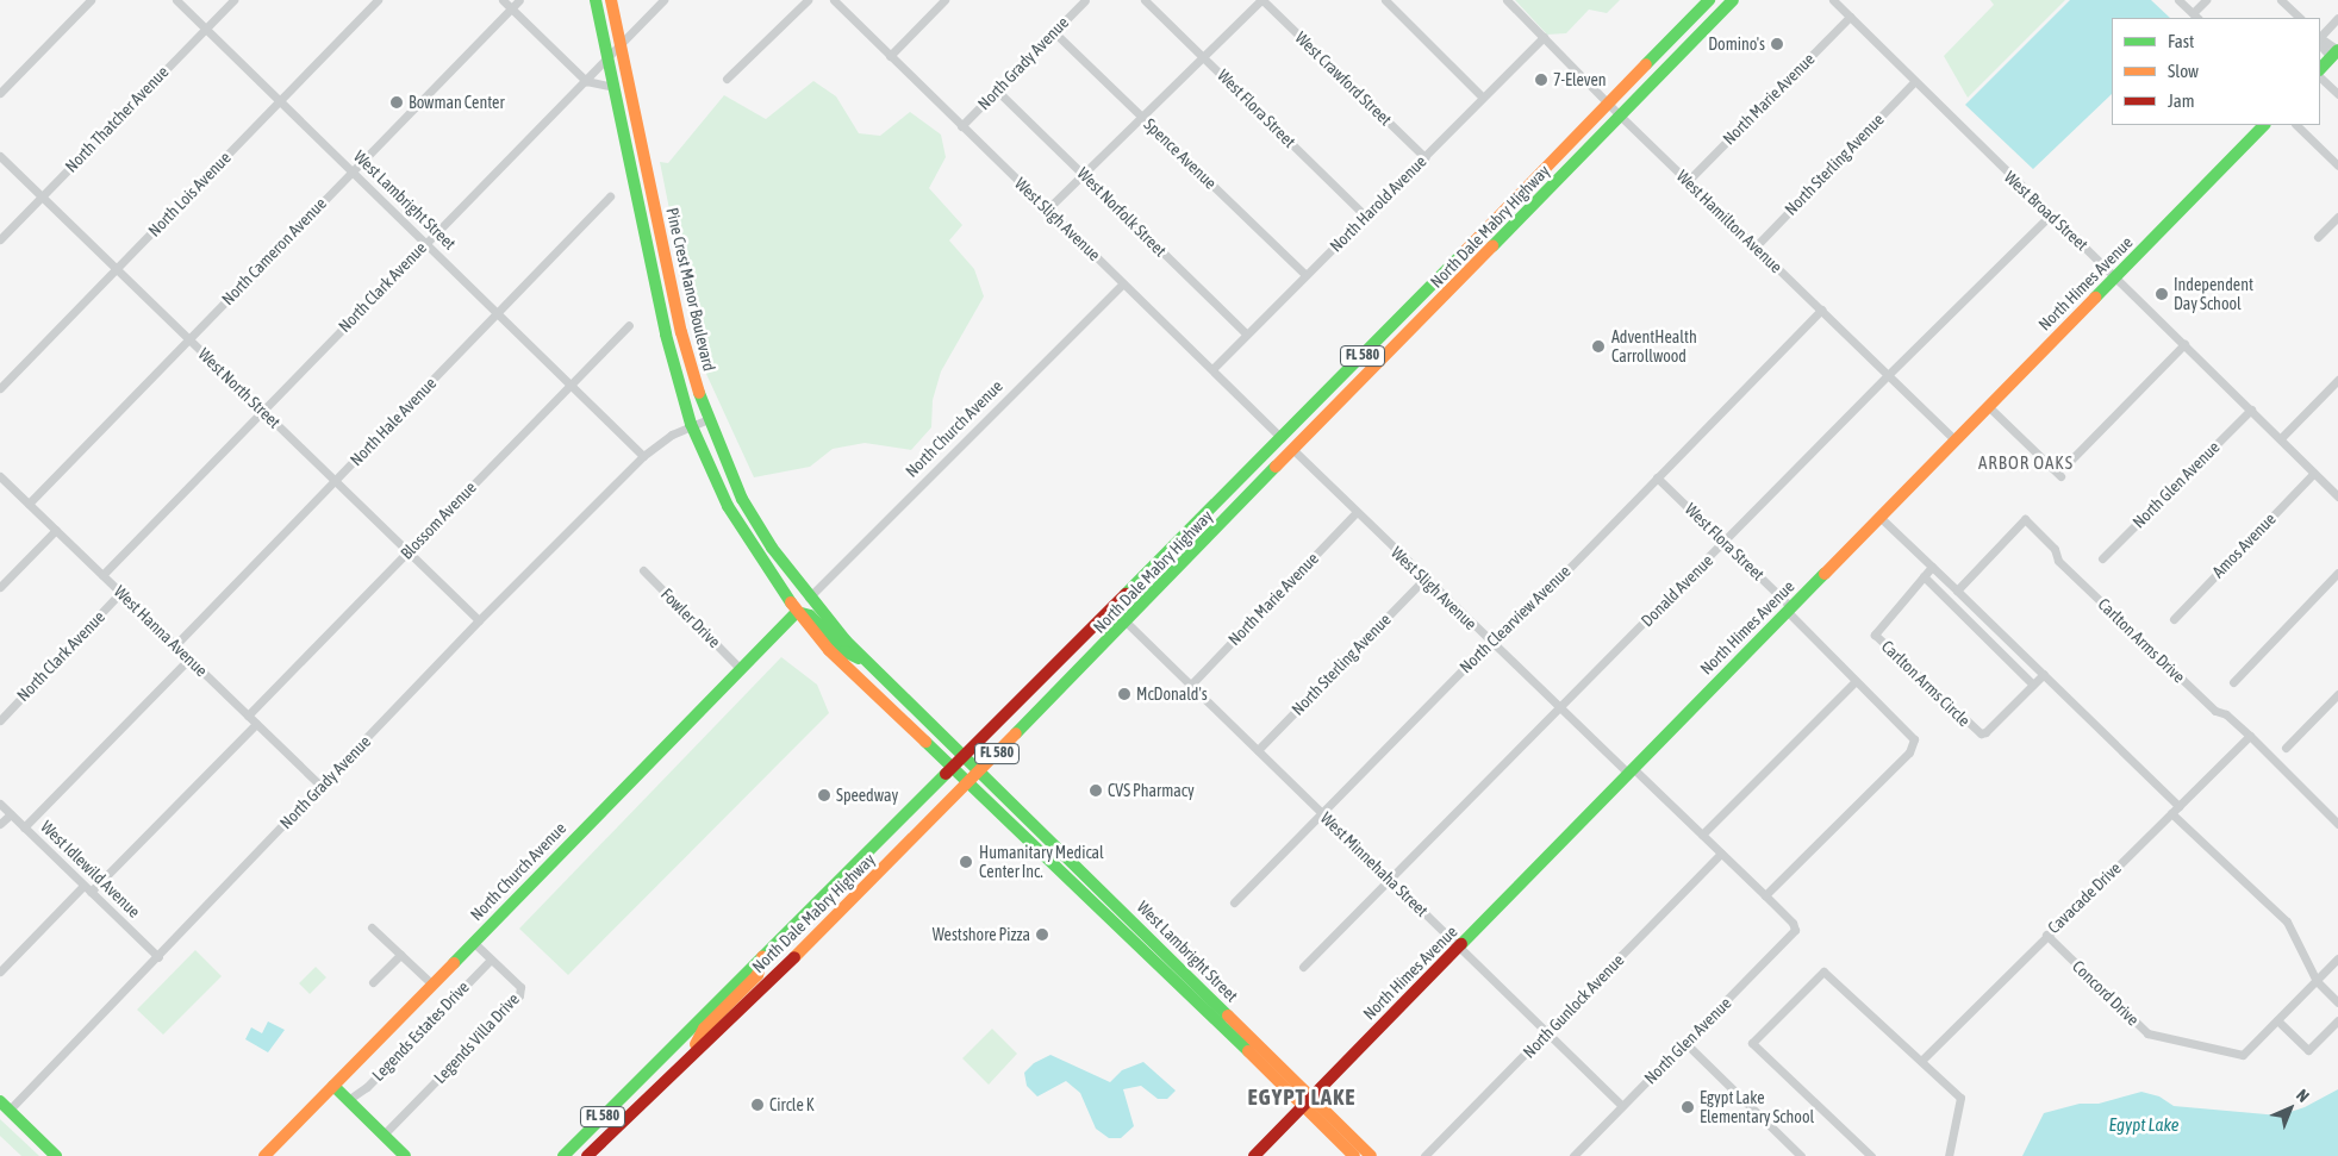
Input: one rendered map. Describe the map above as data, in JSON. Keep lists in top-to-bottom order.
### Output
{
  "streets": {
    "main road": [
      "West Lambright Street",
      "North Dale Mabry Highway",
      "North Himes Avenue",
      "Pine Crest Manor Boulevard",
      "FL 580",
      "North Church Avenue"
    ],
    "street": [
      "North Grady Avenue",
      "West Crawford Street",
      "North Marie Avenue",
      "West Flora Street",
      "North Thatcher Avenue",
      "Spence Avenue",
      "North Sterling Avenue",
      "North Lois Avenue",
      "North Harold Avenue",
      "West Broad Street",
      "West Norfolk Street",
      "West Sligh Avenue",
      "West Hamilton Avenue",
      "North Cameron Avenue",
      "North Clark Avenue",
      "West North Street",
      "North Hale Avenue",
      "North Glen Avenue",
      "Blossom Avenue",
      "Amos Avenue",
      "Donald Avenue",
      "Fowler Drive",
      "North Clearview Avenue",
      "West Hanna Avenue",
      "Carlton Arms Drive",
      "Carlton Arms Circle",
      "West Minnehaha Street",
      "West Idlewild Avenue",
      "Cavacade Drive",
      "Concord Drive",
      "North Gunlock Avenue",
      "Legends Estates Drive",
      "Legends Villa Drive"
    ]
  },
  "crossings": [
    ["North Grady Avenue", "Spence Avenue"],
    ["North Grady Avenue", "West Lambright Street"],
    ["North Grady Avenue", "West Norfolk Street"],
    ["North Grady Avenue", "West Sligh Avenue"],
    ["North Grady Avenue", "Pine Crest Manor Boulevard"],
    ["North Grady Avenue", "West North Street"],
    ["North Grady Avenue", "West Hanna Avenue"],
    ["North Grady Avenue", "West Idlewild Avenue"],
    ["West Crawford Street", "North Harold Avenue"],
    ["North Marie Avenue", "West Broad Street"],
    ["North Marie Avenue", "West Sligh Avenue"],
    ["North Marie Avenue", "West Hamilton Avenue"],
    ["North Marie Avenue", "West Minnehaha Street"],
    ["West Flora Street", "North Harold Avenue"],
    ["West Flora Street", "West Sligh Avenue"],
    ["West Flora Street", "North Himes Avenue"],
    ["West Flora Street", "Donald Avenue"],
    ["West Flora Street", "North Clearview Avenue"],
    ["North Thatcher Avenue", "West Lambright Street"],
    ["North Thatcher Avenue", "West North Street"],
    ["Spence Avenue", "North Harold Avenue"],
    ["North Sterling Avenue", "West Broad Street"],
    ["North Sterling Avenue", "West Sligh Avenue"],
    ["North Sterling Avenue", "West Hamilton Avenue"],
    ["North Sterling Avenue", "West Minnehaha Street"],
    ["North Lois Avenue", "West Lambright Street"],
    ["North Lois Avenue", "West North Street"],
    ["West Lambright Street", "North Dale Mabry Highway"],
    ["West Lambright Street", "North Cameron Avenue"],
    ["West Lambright Street", "North Himes Avenue"],
    ["West Lambright Street", "North Clark Avenue"],
    ["West Lambright Street", "Pine Crest Manor Boulevard"],
    ["West Lambright Street", "North Hale Avenue"],
    ["West Lambright Street", "Blossom Avenue"],
    ["North Harold Avenue", "West Norfolk Street"],
    ["North Harold Avenue", "West Sligh Avenue"],
    ["North Harold Avenue", "West Hamilton Avenue"],
    ["West Broad Street", "North Himes Avenue"],
    ["West Broad Street", "North Glen Avenue"],
    ["West Broad Street", "Amos Avenue"],
    ["West Broad Street", "Donald Avenue"],
    ["West Sligh Avenue", "North Dale Mabry Highway"],
    ["West Sligh Avenue", "North Himes Avenue"],
    ["West Sligh Avenue", "North Church Avenue"],
    ["West Sligh Avenue", "North Glen Avenue"],
    ["West Sligh Avenue", "Donald Avenue"],
    ["West Sligh Avenue", "North Clearview Avenue"],
    ["West Sligh Avenue", "North Gunlock Avenue"],
    ["West Hamilton Avenue", "North Dale Mabry Highway"],
    ["West Hamilton Avenue", "North Himes Avenue"],
    ["West Hamilton Avenue", "Donald Avenue"],
    ["West Hamilton Avenue", "North Clearview Avenue"],
    ["North Dale Mabry Highway", "Pine Crest Manor Boulevard"],
    ["North Dale Mabry Highway", "West Minnehaha Street"],
    ["North Cameron Avenue", "West North Street"],
    ["North Cameron Avenue", "West Hanna Avenue"],
    ["North Himes Avenue", "West Minnehaha Street"],
    ["North Clark Avenue", "Pine Crest Manor Boulevard"],
    ["North Clark Avenue", "West North Street"],
    ["North Clark Avenue", "West Hanna Avenue"],
    ["Pine Crest Manor Boulevard", "North Church Avenue"],
    ["West North Street", "North Hale Avenue"],
    ["West North Street", "Blossom Avenue"],
    ["North Hale Avenue", "West Hanna Avenue"],
    ["North Church Avenue", "Fowler Drive"],
    ["North Church Avenue", "Legends Villa Drive"],
    ["North Glen Avenue", "West Minnehaha Street"],
    ["Blossom Avenue", "West Hanna Avenue"],
    ["Donald Avenue", "West Minnehaha Street"],
    ["North Clearview Avenue", "West Minnehaha Street"],
    ["Carlton Arms Drive", "Cavacade Drive"],
    ["West Minnehaha Street", "North Gunlock Avenue"],
    ["Cavacade Drive", "Concord Drive"],
    ["Legends Estates Drive", "Legends Villa Drive"]
  ],
  "districts": ["ARBOR OAKS", "EGYPT LAKE"],
  "water": ["Egypt Lake"],
  "places": [
    "Domino's",
    "7-Eleven",
    "Bowman Center",
    "Independent Day School",
    "AdventHealth Carrollwood",
    "McDonald's",
    "CVS Pharmacy",
    "Speedway",
    "Humanitary Medical Center Inc.",
    "Westshore Pizza",
    "Circle K",
    "Egypt Lake Elementary School"
  ],
  "legend": ["Fast", "Slow", "Jam"],
  "north": "top right"
}
